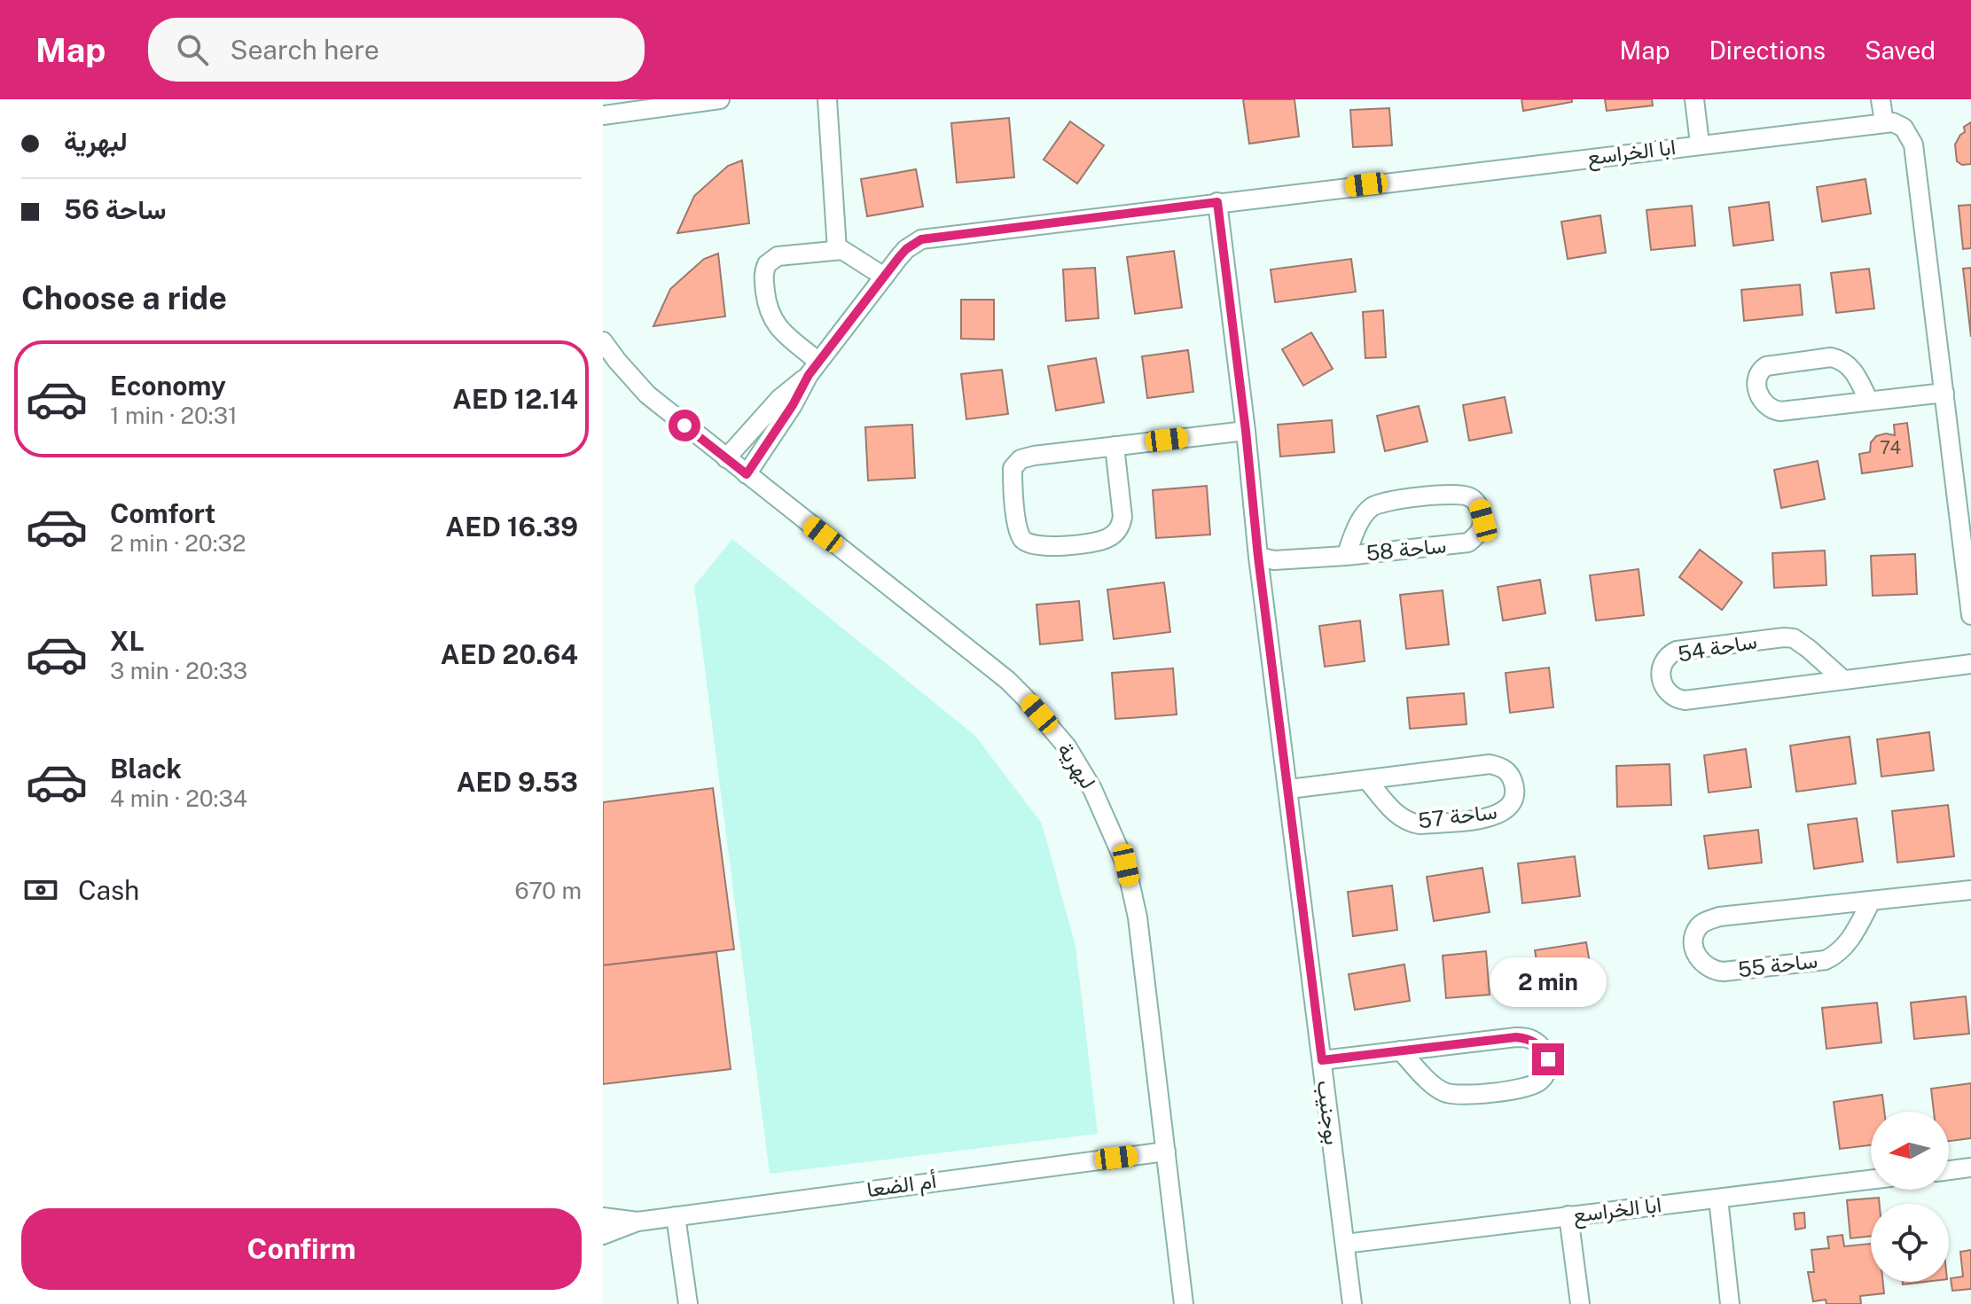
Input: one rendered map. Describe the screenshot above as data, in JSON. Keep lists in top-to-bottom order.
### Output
{
  "streets": {
    "street": [
      "ابا الخراسع",
      "ساحة 58",
      "ساحة 54",
      "لبهرية",
      "ساحة 57",
      "ساحة 55",
      "بوجنيب",
      "أم الضعا"
    ]
  },
  "crossings": [
    ["ابا الخراسع", "لبهرية"],
    ["ابا الخراسع", "بوجنيب"],
    ["ساحة 58", "بوجنيب"],
    ["لبهرية", "أم الضعا"],
    ["ساحة 57", "بوجنيب"]
  ],
  "house_numbers": ["74"],
  "north": "left",
  "page": {
    "header": "Map",
    "search": "Search here",
    "nav": ["Map", "Directions", "Saved"],
    "banner": ["لبهرية", "ساحة 56"],
    "heading": "Choose a ride",
    "list": [
      {
        "name": "Economy",
        "note": "1 min · 20:31",
        "value": "AED 12.14"
      },
      {
        "name": "Comfort",
        "note": "2 min · 20:32",
        "value": "AED 16.39"
      },
      {
        "name": "XL",
        "note": "3 min · 20:33",
        "value": "AED 20.64"
      },
      {
        "name": "Black",
        "note": "4 min · 20:34",
        "value": "AED 9.53"
      }
    ],
    "pay": ["Cash", "670 m"],
    "bubble": "2 min",
    "buttons": "Confirm"
  }
}
